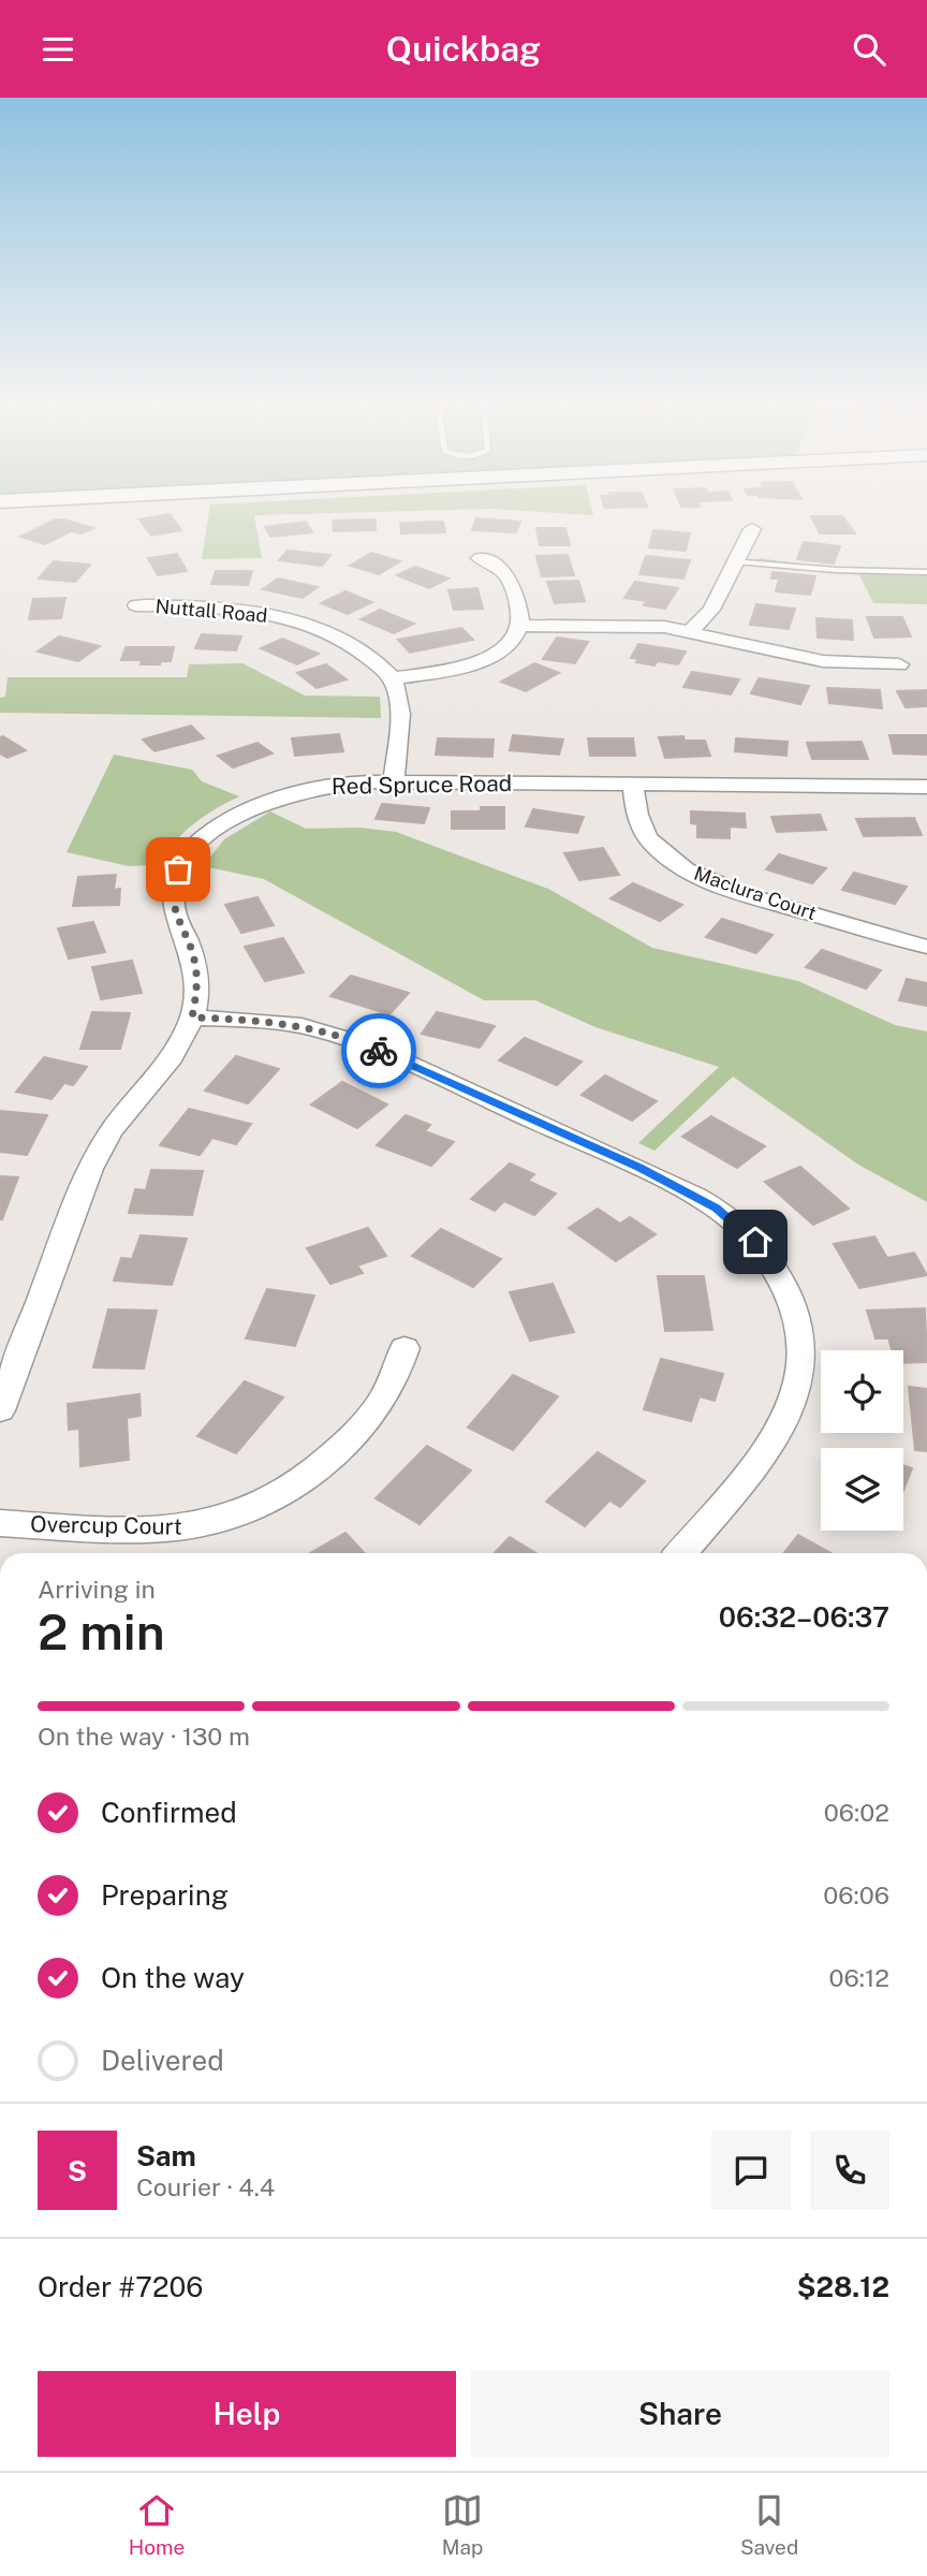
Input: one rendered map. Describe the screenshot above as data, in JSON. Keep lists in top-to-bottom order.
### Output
{
  "streets": {
    "street": [
      "Nuttall Road",
      "Red Spruce Road",
      "Maclura Court",
      "Overcup Court"
    ]
  },
  "crossings": [
    ["Red Spruce Road", "Maclura Court"]
  ],
  "page": {
    "header": "Quickbag",
    "heading": ["2 min", "Arriving in", "06:32–06:37"],
    "panel": [
      "Sam",
      "Courier · 4.4",
      "Order #7206",
      "$28.12"
    ],
    "bar": "On the way · 130 m",
    "list": [
      ["Confirmed", "06:02"],
      ["Preparing", "06:06"],
      ["On the way", "06:12"],
      "Delivered"
    ],
    "round": "S",
    "buttons": ["Help", "Share"],
    "tabs": ["Home", "Map", "Saved"]
  }
}
